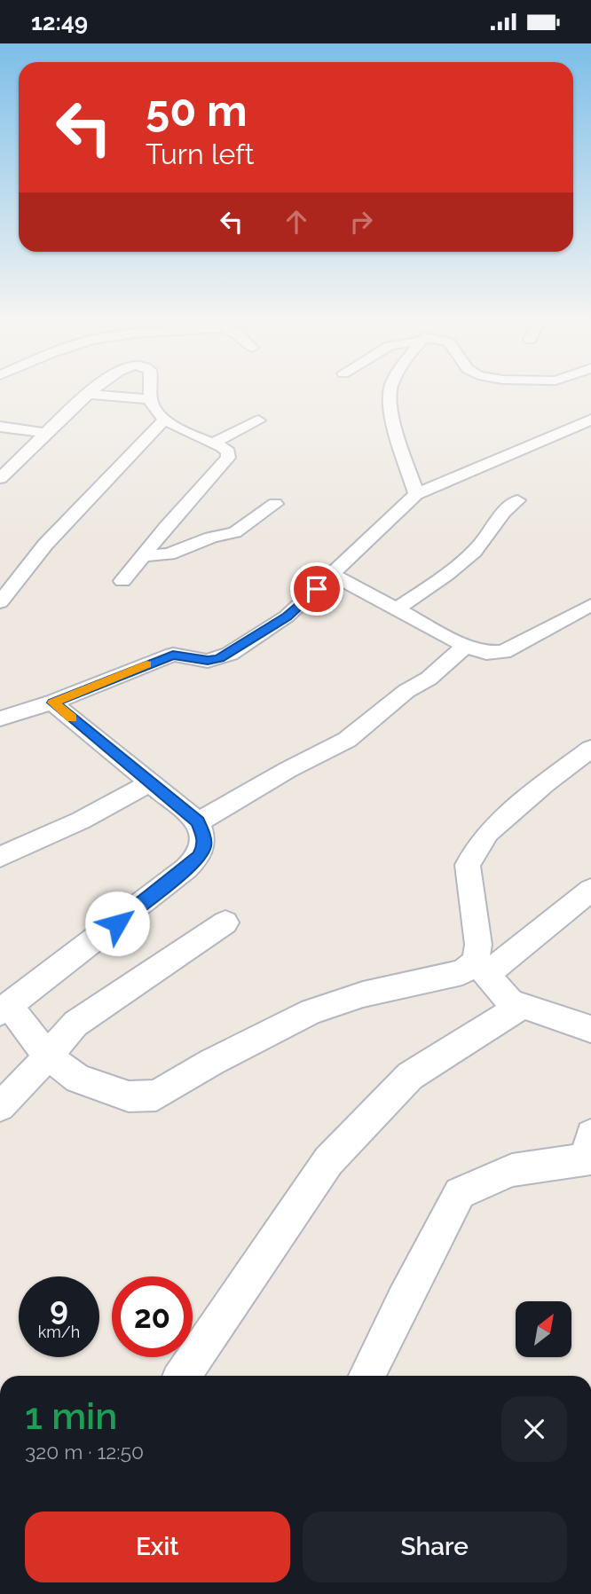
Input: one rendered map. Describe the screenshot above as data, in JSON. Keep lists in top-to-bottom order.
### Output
{
  "north": "top right",
  "page": {
    "status": "12:49",
    "turn": ["50 m", "Turn left"],
    "speed": "9 km/h",
    "limit": "20",
    "heading": ["1 min", "320 m · 12:50"],
    "buttons": ["Exit", "Share"]
  }
}
